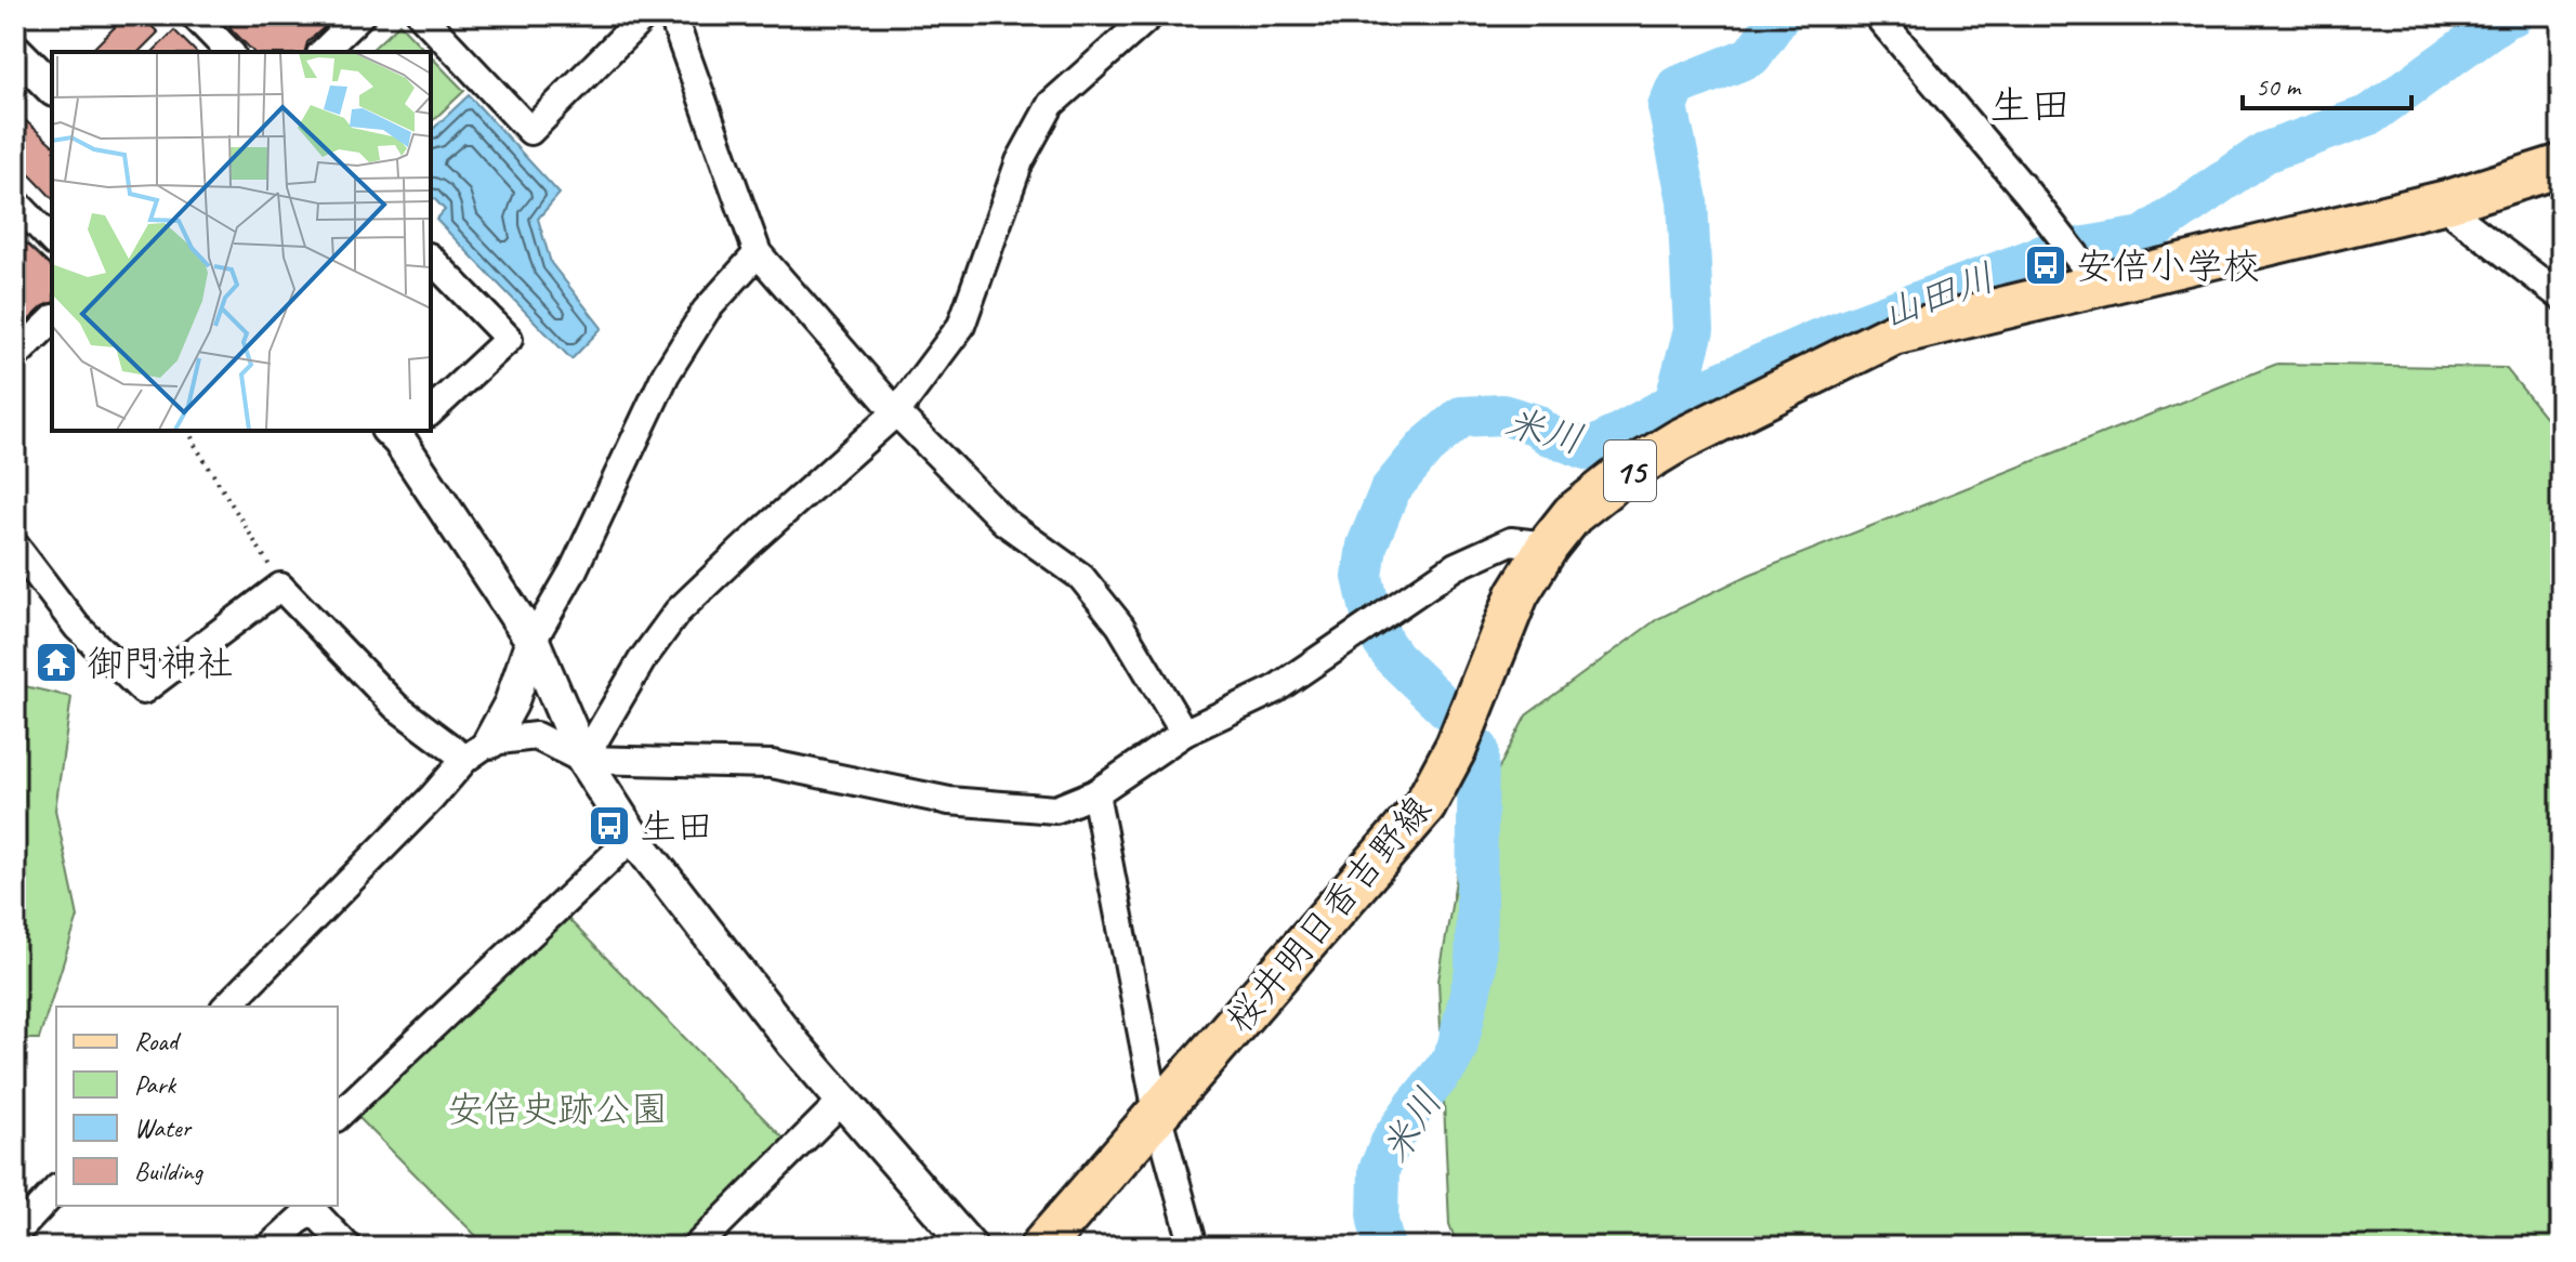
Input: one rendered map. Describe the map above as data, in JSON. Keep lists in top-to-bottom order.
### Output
{
  "streets": {
    "main road": ["15", "桜井明日香吉野線"]
  },
  "districts": ["生田"],
  "water": ["山田川", "米川"],
  "parks": ["安倍史跡公園"],
  "places": {
    "bus stop": ["安倍小学校", "生田"],
    "temple": ["御門神社"]
  },
  "legend": [
    "Road",
    "Park",
    "Water",
    "Building"
  ],
  "scale_bar": "50 m"
}
